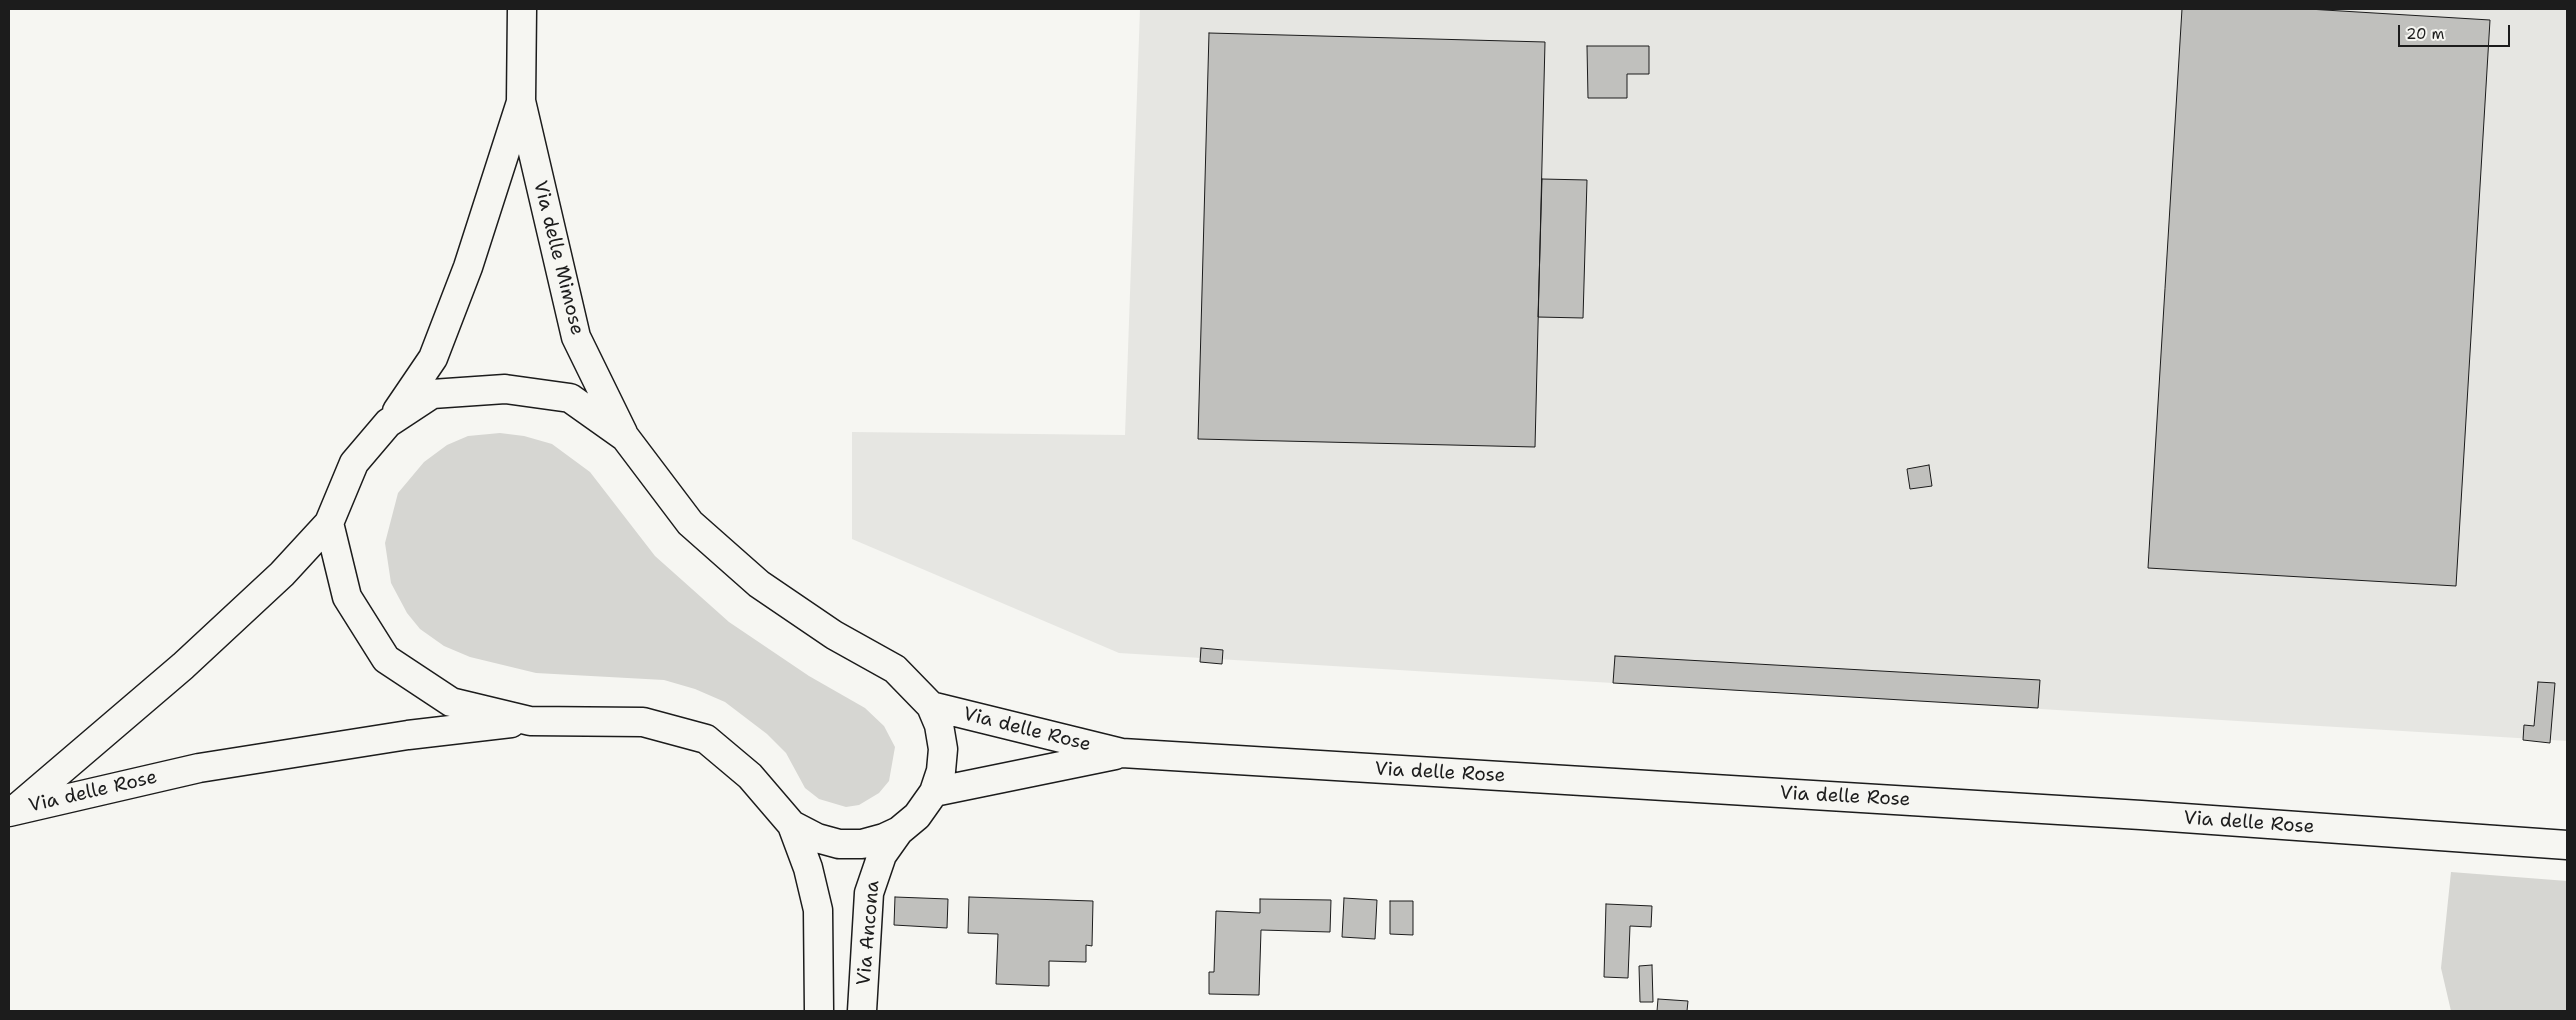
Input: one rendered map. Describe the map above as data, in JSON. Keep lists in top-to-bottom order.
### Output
{
  "streets": {
    "street": ["Via delle Mimose", "Via delle Rose", "Via Ancona"]
  },
  "crossings": [
    ["Via delle Mimose", "Via delle Rose"]
  ],
  "scale_bar": "20 m"
}
